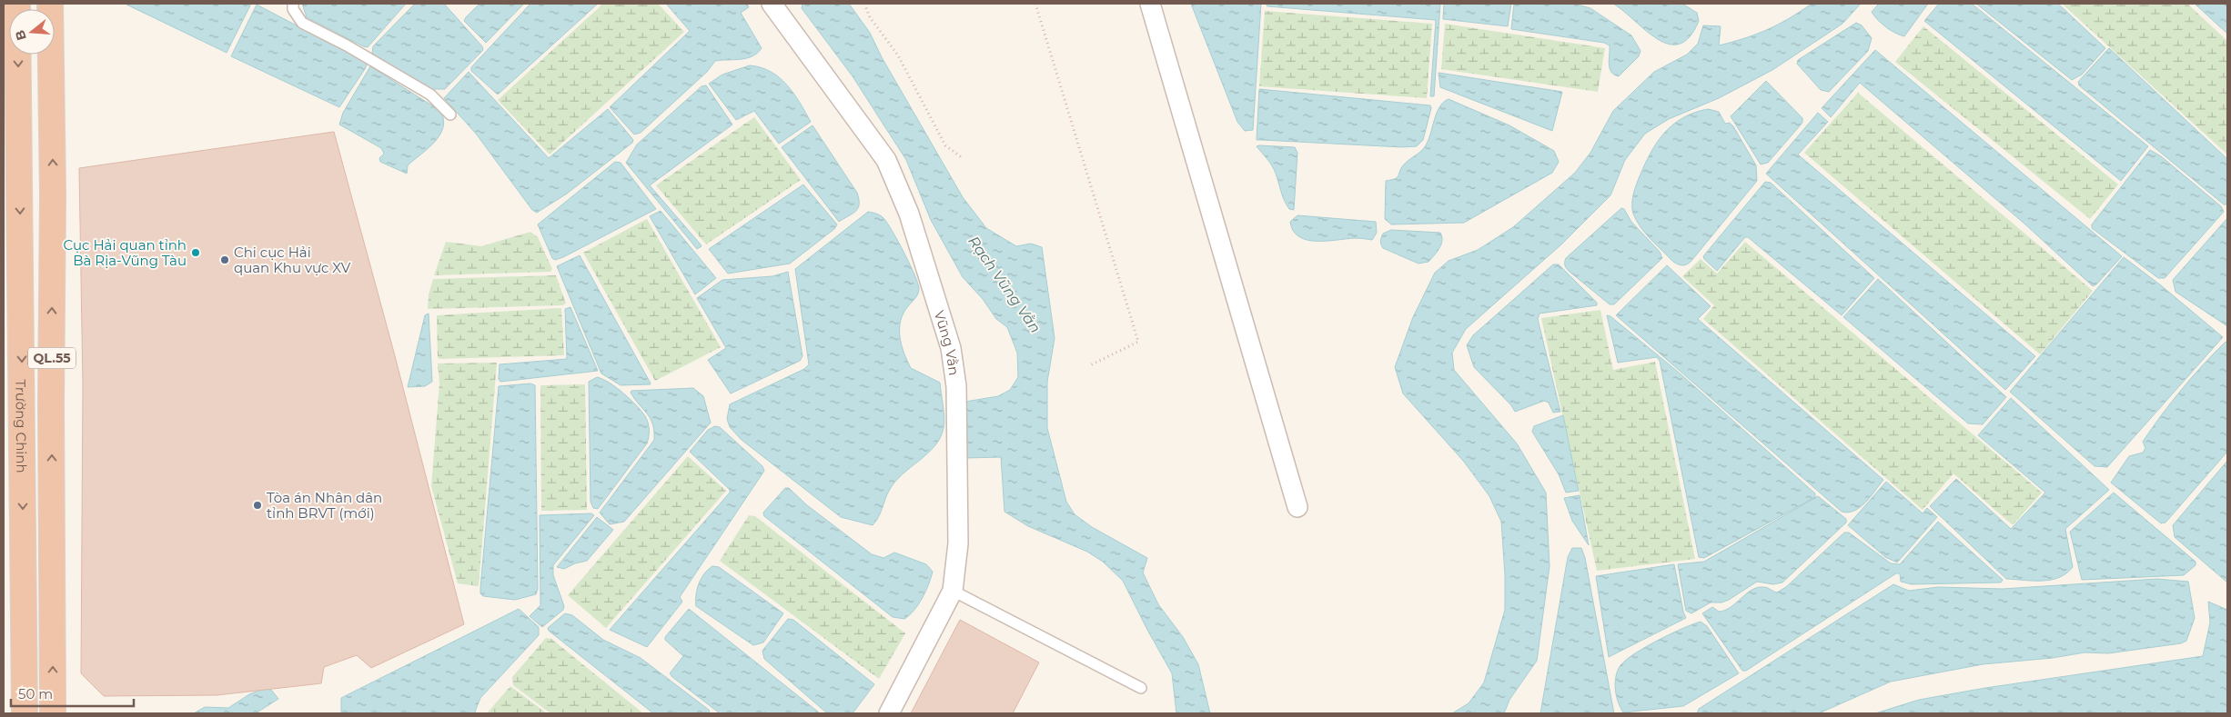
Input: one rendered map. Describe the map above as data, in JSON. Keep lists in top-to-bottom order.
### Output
{
  "streets": {
    "highway": ["QL.55", "Trường Chinh"],
    "street": ["Vũng Vằn"]
  },
  "water": ["Rạch Vũng Vằn"],
  "places": ["Cục Hải quan tỉnh Bà Rịa-Vũng Tàu", "Chi cục Hải quan Khu vực XV", "Tòa án Nhân dân tỉnh BRVT (mới)"],
  "scale_bar": "50 m",
  "north": "left"
}
